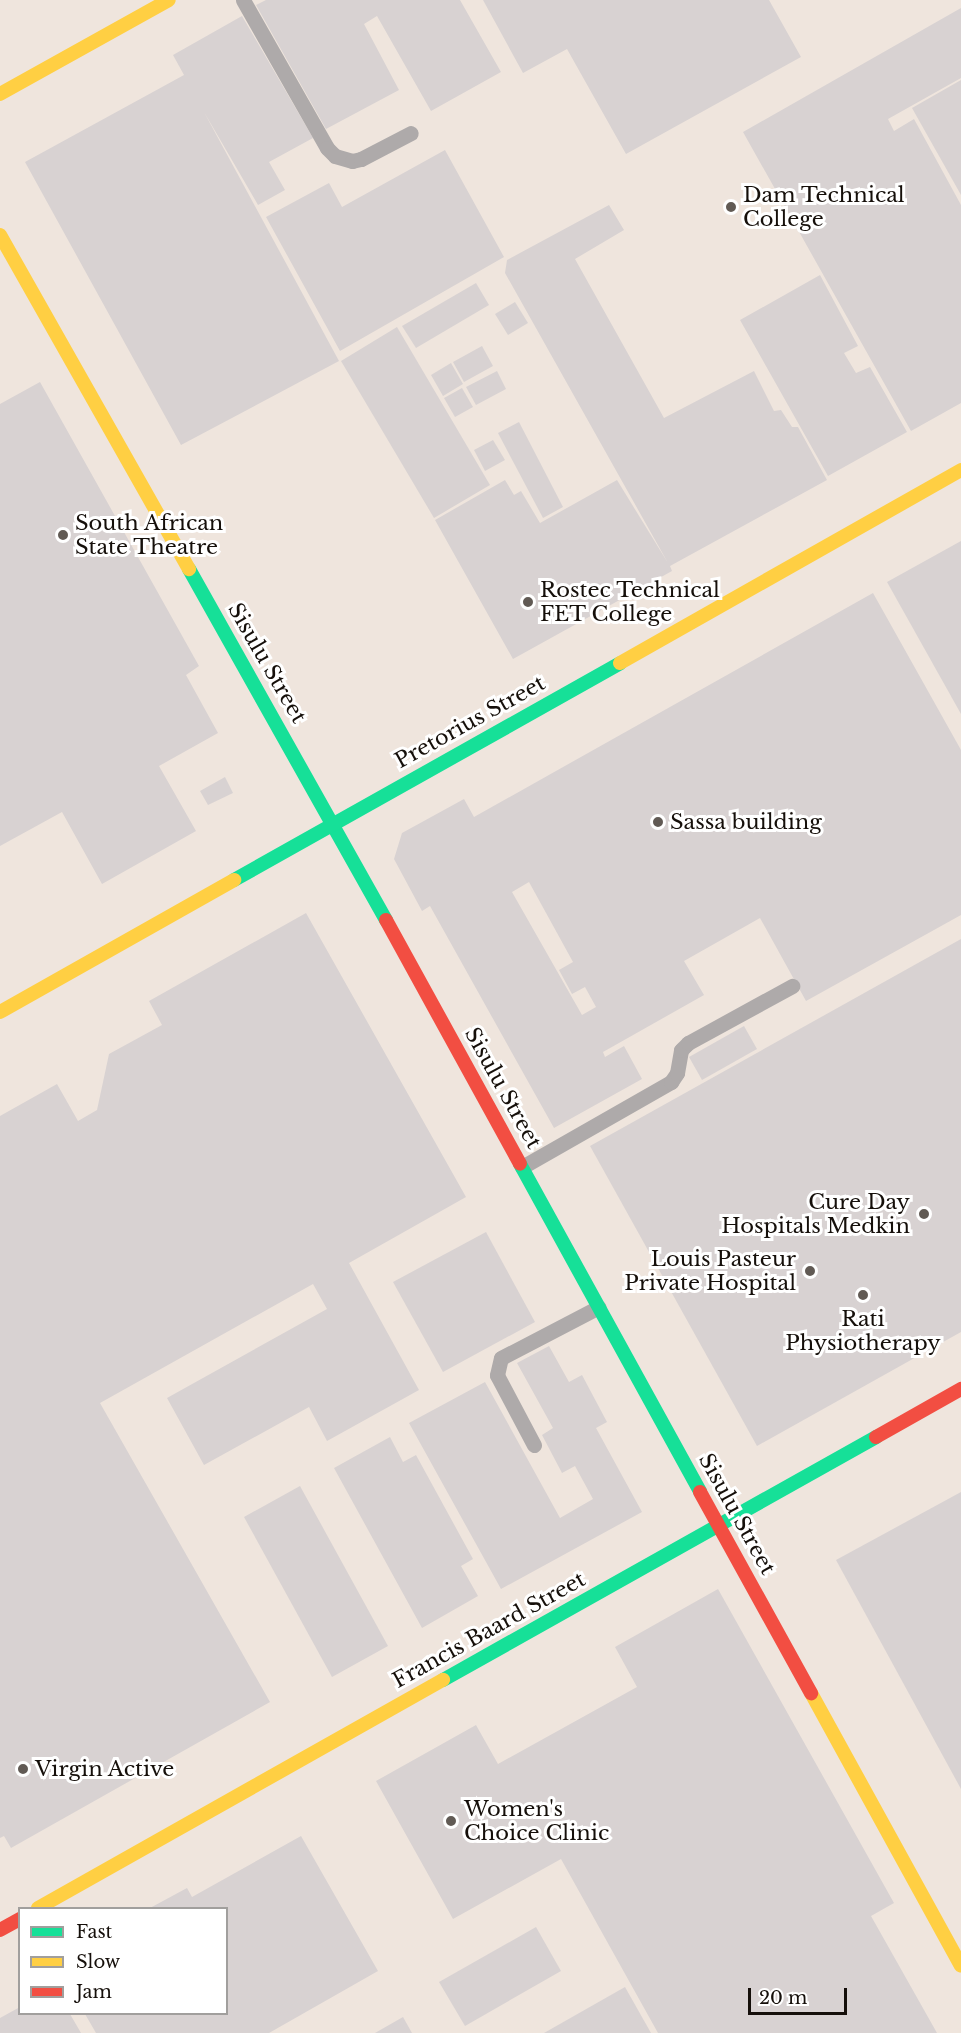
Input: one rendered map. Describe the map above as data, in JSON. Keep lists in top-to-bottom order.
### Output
{
  "streets": {
    "street": ["Sisulu Street", "Pretorius Street", "Francis Baard Street"]
  },
  "crossings": [
    ["Sisulu Street", "Pretorius Street"],
    ["Sisulu Street", "Francis Baard Street"]
  ],
  "places": [
    "Dam Technical College",
    "South African State Theatre",
    "Rostec Technical FET College",
    "Sassa building",
    "Cure Day Hospitals Medkin",
    "Louis Pasteur Private Hospital",
    "Rati Physiotherapy",
    "Virgin Active",
    "Women's Choice Clinic"
  ],
  "legend": ["Fast", "Slow", "Jam"],
  "scale_bar": "20 m"
}
